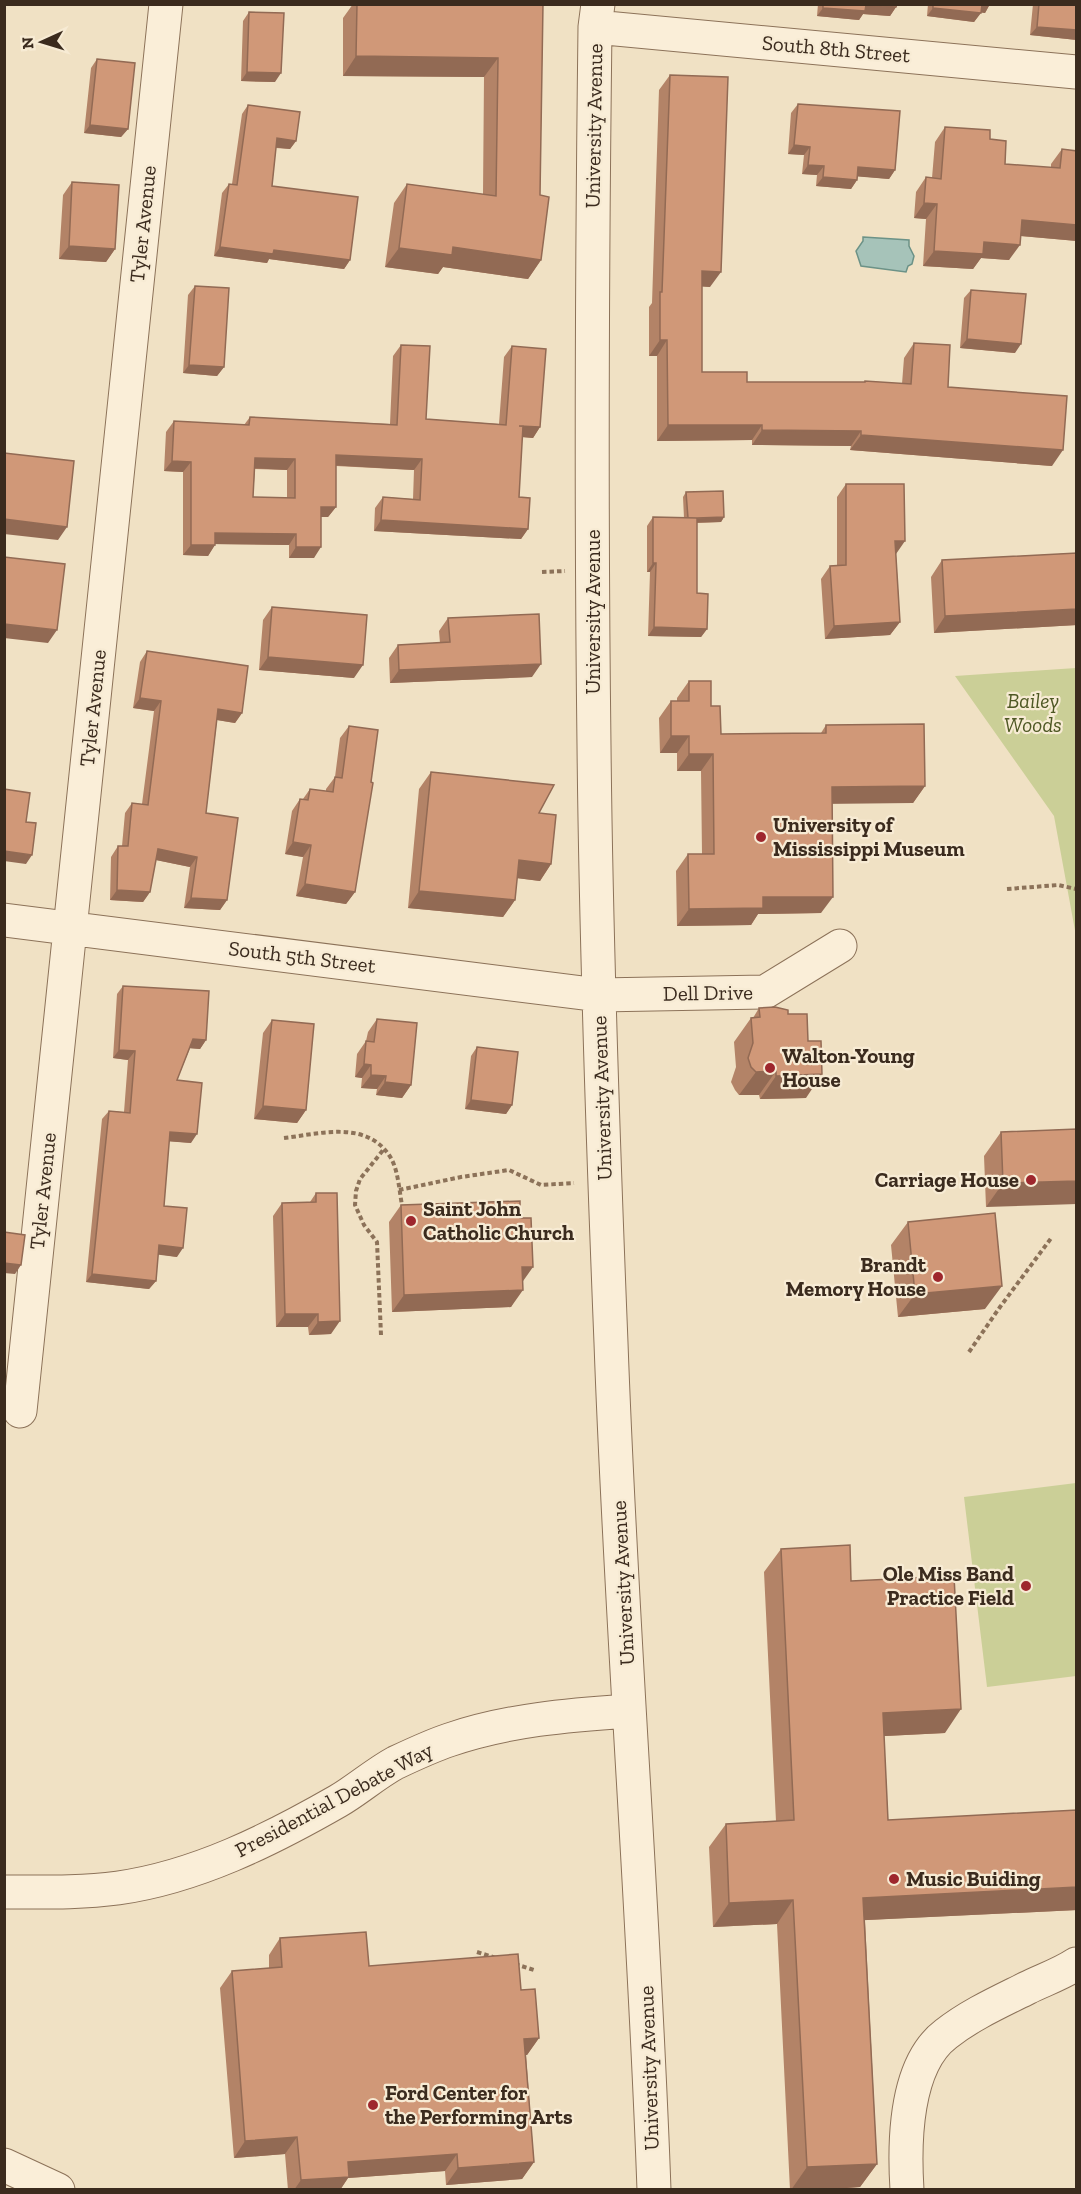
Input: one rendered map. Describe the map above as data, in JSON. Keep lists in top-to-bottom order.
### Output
{
  "streets": {
    "street": [
      "South 8th Street",
      "University Avenue",
      "Tyler Avenue",
      "South 5th Street",
      "Dell Drive",
      "Presidential Debate Way"
    ]
  },
  "crossings": [
    ["South 8th Street", "University Avenue"],
    ["University Avenue", "South 5th Street"],
    ["University Avenue", "Dell Drive"],
    ["University Avenue", "Presidential Debate Way"],
    ["Tyler Avenue", "South 5th Street"],
    ["South 5th Street", "Dell Drive"]
  ],
  "parks": ["Bailey Woods"],
  "places": [
    "University of Mississippi Museum",
    "Walton-Young House",
    "Carriage House",
    "Saint John Catholic Church",
    "Brandt Memory House",
    "Ole Miss Band Practice Field",
    "Music Buiding",
    "Ford Center for the Performing Arts"
  ],
  "north": "left"
}
